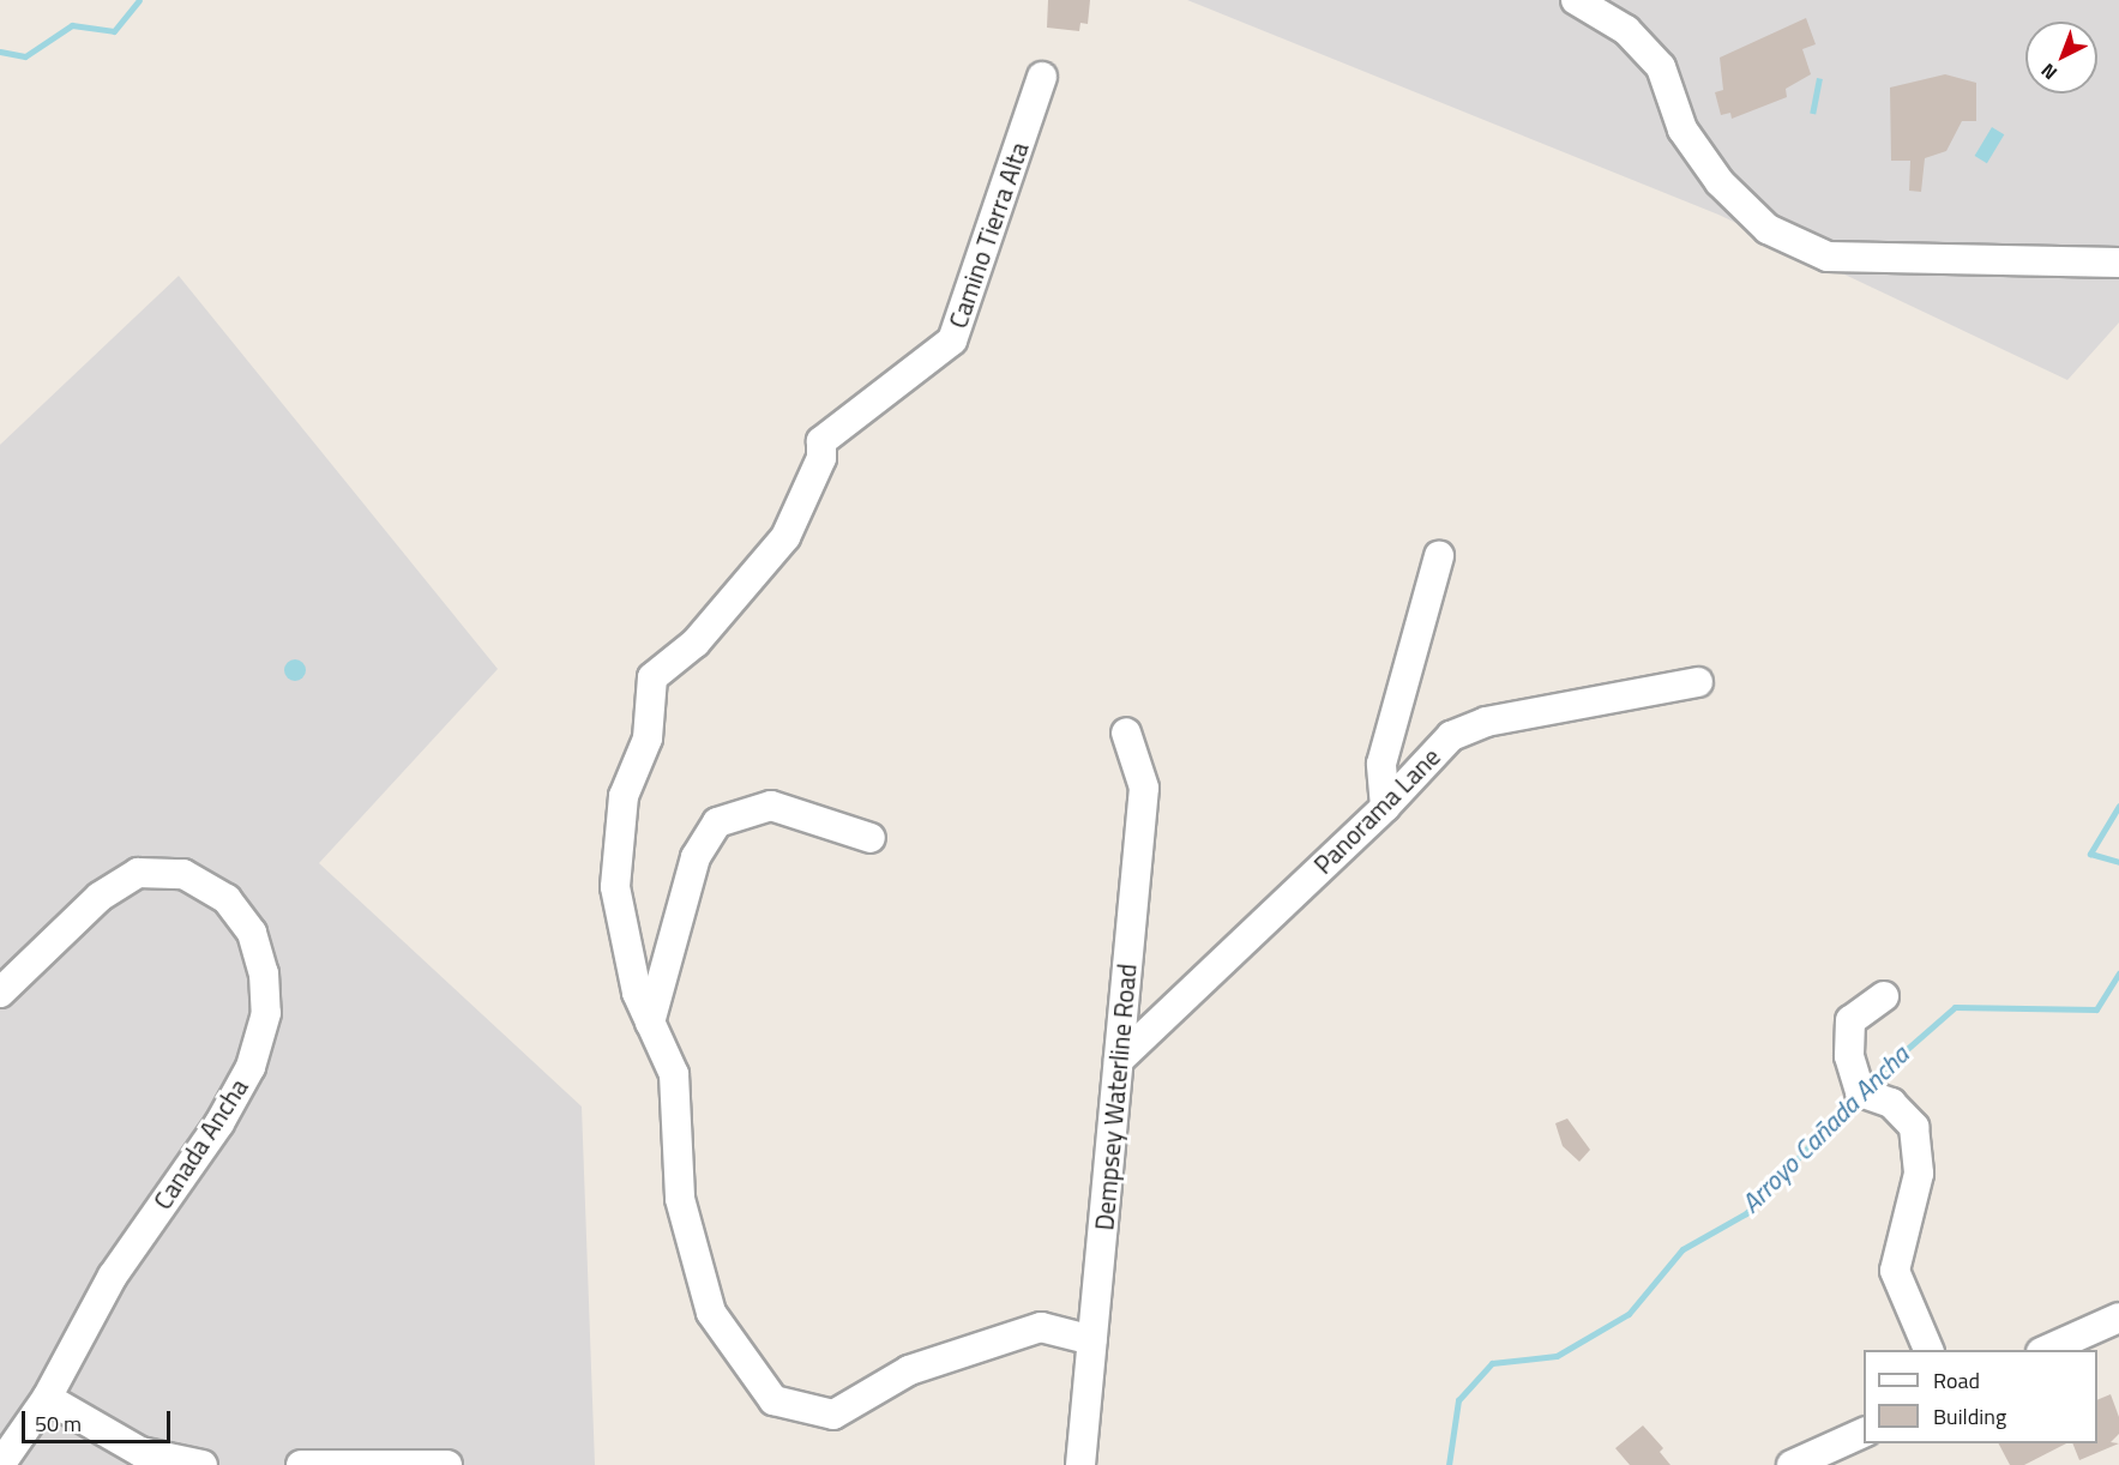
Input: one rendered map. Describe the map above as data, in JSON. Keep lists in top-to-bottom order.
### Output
{
  "streets": {
    "street": [
      "Camino Tierra Alta",
      "Panorama Lane",
      "Dempsey Waterline Road",
      "Canada Ancha"
    ]
  },
  "crossings": [
    ["Camino Tierra Alta", "Dempsey Waterline Road"],
    ["Panorama Lane", "Dempsey Waterline Road"]
  ],
  "water": ["Arroyo Cañada Ancha"],
  "legend": ["Road", "Building"],
  "scale_bar": "50 m",
  "north": "bottom left"
}
